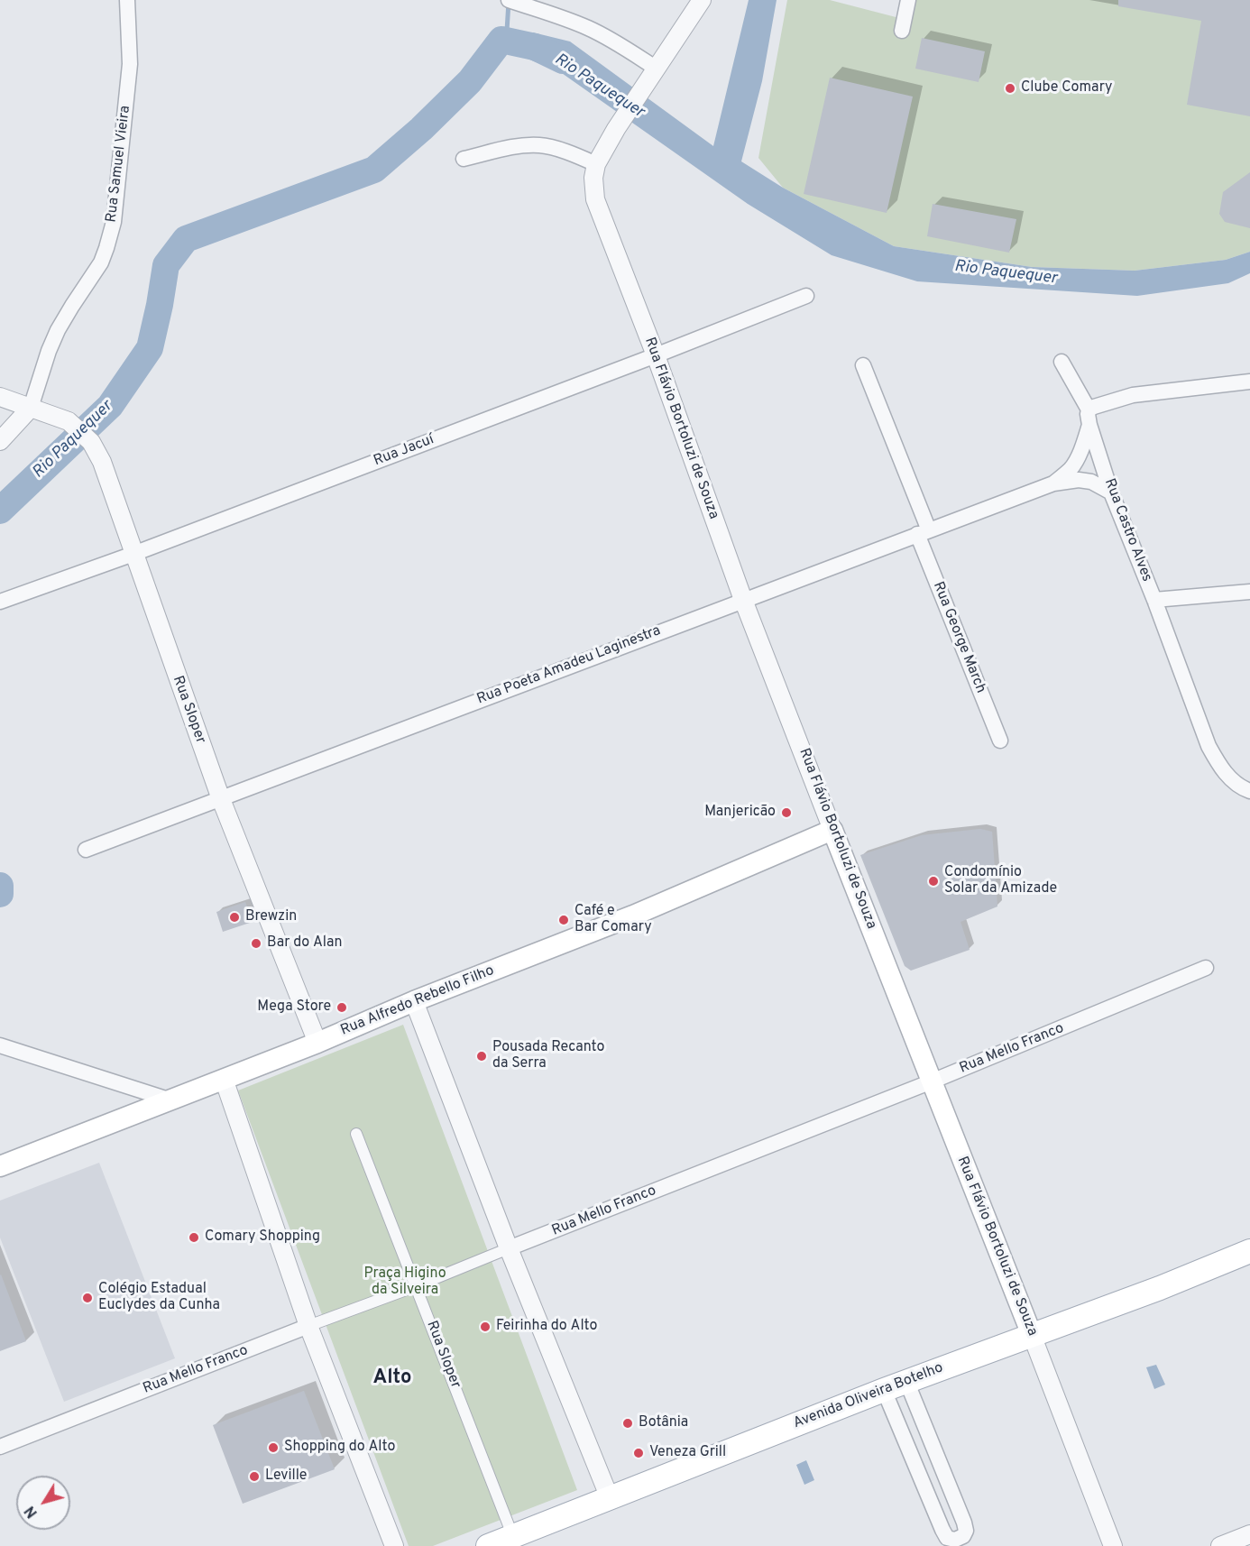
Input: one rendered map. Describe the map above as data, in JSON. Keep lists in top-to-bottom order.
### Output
{
  "streets": {
    "main road": ["Rua Flávio Bortoluzi de Souza", "Rua Alfredo Rebello Filho", "Avenida Oliveira Botelho"],
    "street": [
      "Rua Samuel Vieira",
      "Rua Jacuí",
      "Rua Castro Alves",
      "Rua George March",
      "Rua Poeta Amadeu Laginestra",
      "Rua Sloper",
      "Rua Mello Franco"
    ]
  },
  "crossings": [
    ["Rua Samuel Vieira", "Rua Sloper"],
    ["Rua Flávio Bortoluzi de Souza", "Rua Jacuí"],
    ["Rua Flávio Bortoluzi de Souza", "Rua Poeta Amadeu Laginestra"],
    ["Rua Flávio Bortoluzi de Souza", "Rua Alfredo Rebello Filho"],
    ["Rua Flávio Bortoluzi de Souza", "Rua Mello Franco"],
    ["Rua Flávio Bortoluzi de Souza", "Avenida Oliveira Botelho"],
    ["Rua Jacuí", "Rua Sloper"],
    ["Rua Castro Alves", "Rua Poeta Amadeu Laginestra"],
    ["Rua George March", "Rua Poeta Amadeu Laginestra"],
    ["Rua Poeta Amadeu Laginestra", "Rua Sloper"],
    ["Rua Sloper", "Rua Alfredo Rebello Filho"],
    ["Rua Sloper", "Rua Mello Franco"],
    ["Rua Sloper", "Avenida Oliveira Botelho"]
  ],
  "districts": ["Alto"],
  "water": ["Rio Paquequer"],
  "parks": ["Praça Higino da Silveira"],
  "places": [
    "Clube Comary",
    "Manjericão",
    "Condomínio Solar da Amizade",
    "Brewzin",
    "Café e Bar Comary",
    "Bar do Alan",
    "Mega Store",
    "Pousada Recanto da Serra",
    "Comary Shopping",
    "Colégio Estadual Euclydes da Cunha",
    "Feirinha do Alto",
    "Botânia",
    "Shopping do Alto",
    "Veneza Grill",
    "Leville"
  ],
  "north": "bottom left"
}
